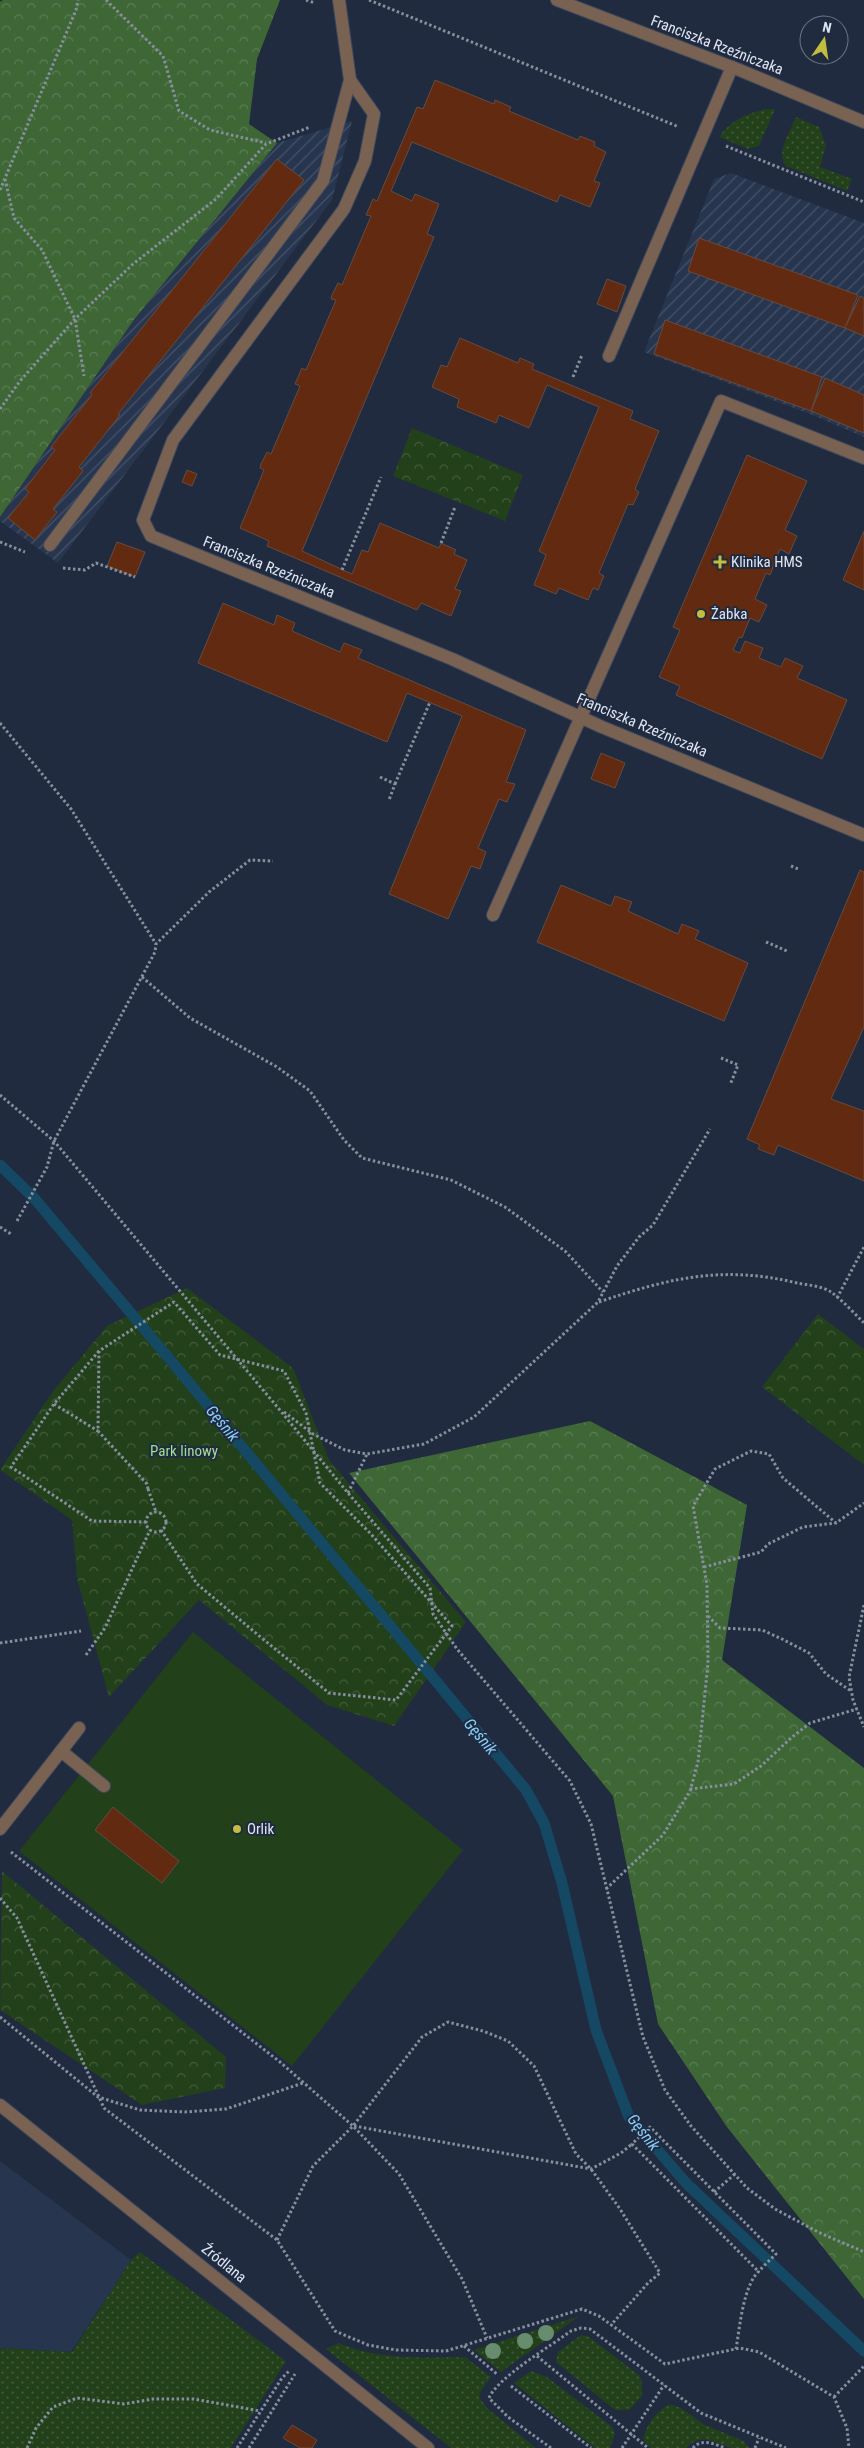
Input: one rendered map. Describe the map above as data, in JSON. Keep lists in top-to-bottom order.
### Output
{
  "streets": {
    "street": ["Franciszka Rzeźniczaka", "Źródlana"]
  },
  "water": ["Gęśnik"],
  "parks": ["Park linowy"],
  "places": {
    "health": ["Klinika HMS"],
    "other": ["Żabka", "Orlik"]
  },
  "north": "top"
}
